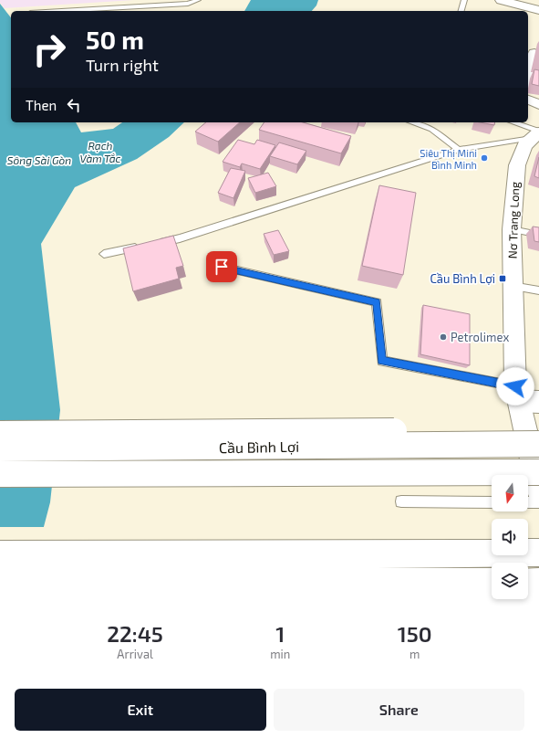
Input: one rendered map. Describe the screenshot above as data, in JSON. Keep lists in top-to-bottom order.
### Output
{
  "streets": {
    "main road": ["Nơ Trang Long", "Cầu Bình Lợi"]
  },
  "water": ["Rạch Vàm Tắc", "Sông Sài Gòn"],
  "places": {
    "other": ["Siêu Thị Mini Bình Minh", "Petrolimex"],
    "transit": ["Cầu Bình Lợi"]
  },
  "north": "bottom",
  "page": {
    "turn": ["50 m", "Turn right"],
    "then": "Then",
    "eta": [
      "22:45",
      "Arrival",
      "1",
      "min",
      "150",
      "m"
    ],
    "buttons": ["Exit", "Share"]
  }
}
